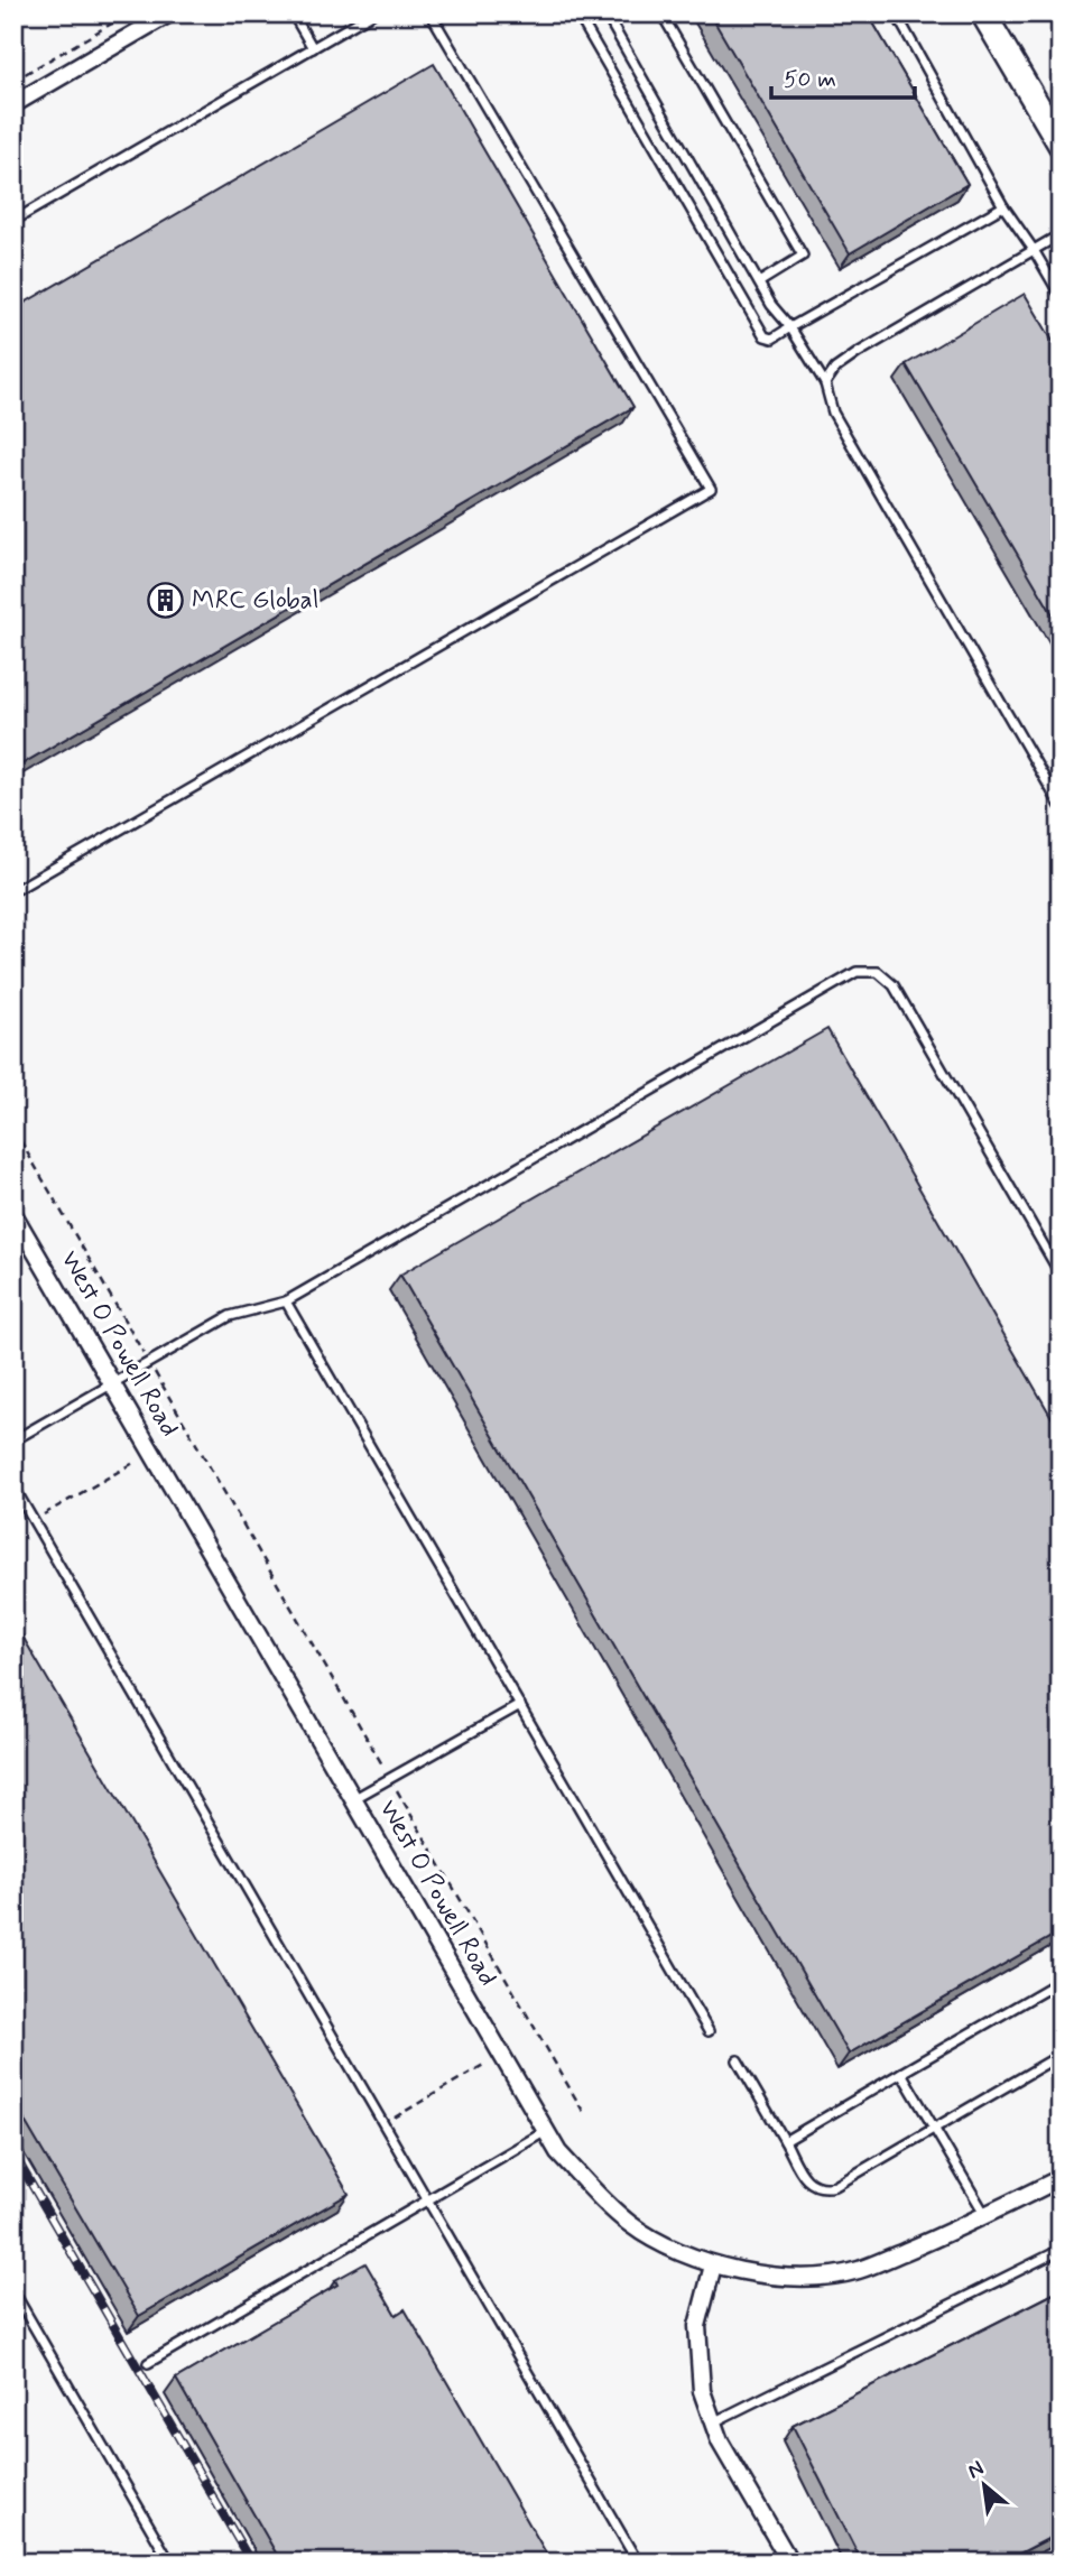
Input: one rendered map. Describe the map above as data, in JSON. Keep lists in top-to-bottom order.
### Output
{
  "streets": {
    "street": ["West O Powell Road"]
  },
  "places": {
    "building": ["MRC Global"]
  },
  "scale_bar": "50 m",
  "north": "top left"
}
